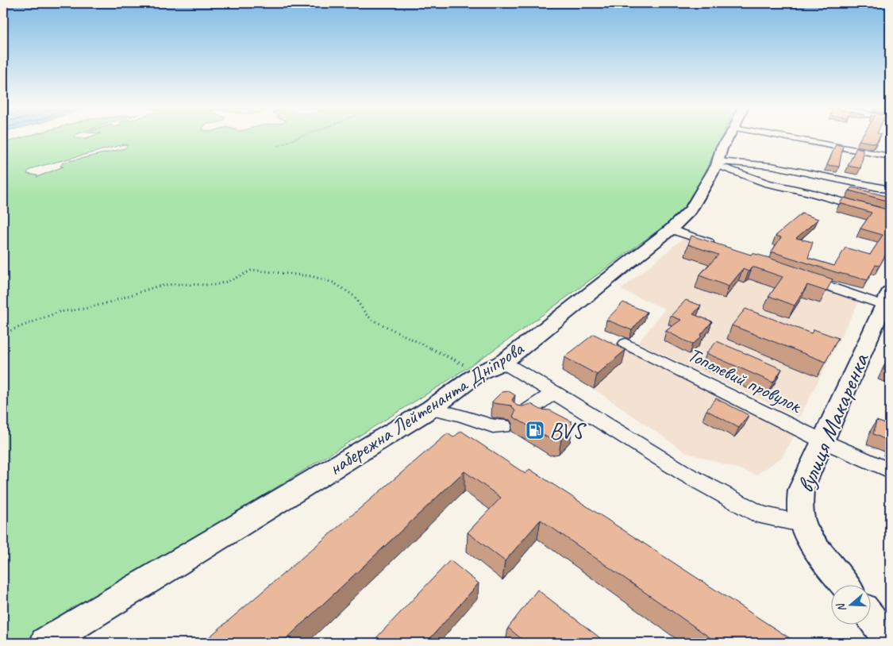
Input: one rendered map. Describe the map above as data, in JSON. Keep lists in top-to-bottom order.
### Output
{
  "streets": {
    "main road": ["набережна Лейтенанта Дніпрова", "вулиця Макаренка"],
    "street": ["Тополевий провулок"]
  },
  "crossings": [
    ["Тополевий провулок", "вулиця Макаренка"]
  ],
  "places": {
    "fuel station": ["BVS"]
  },
  "north": "left"
}
